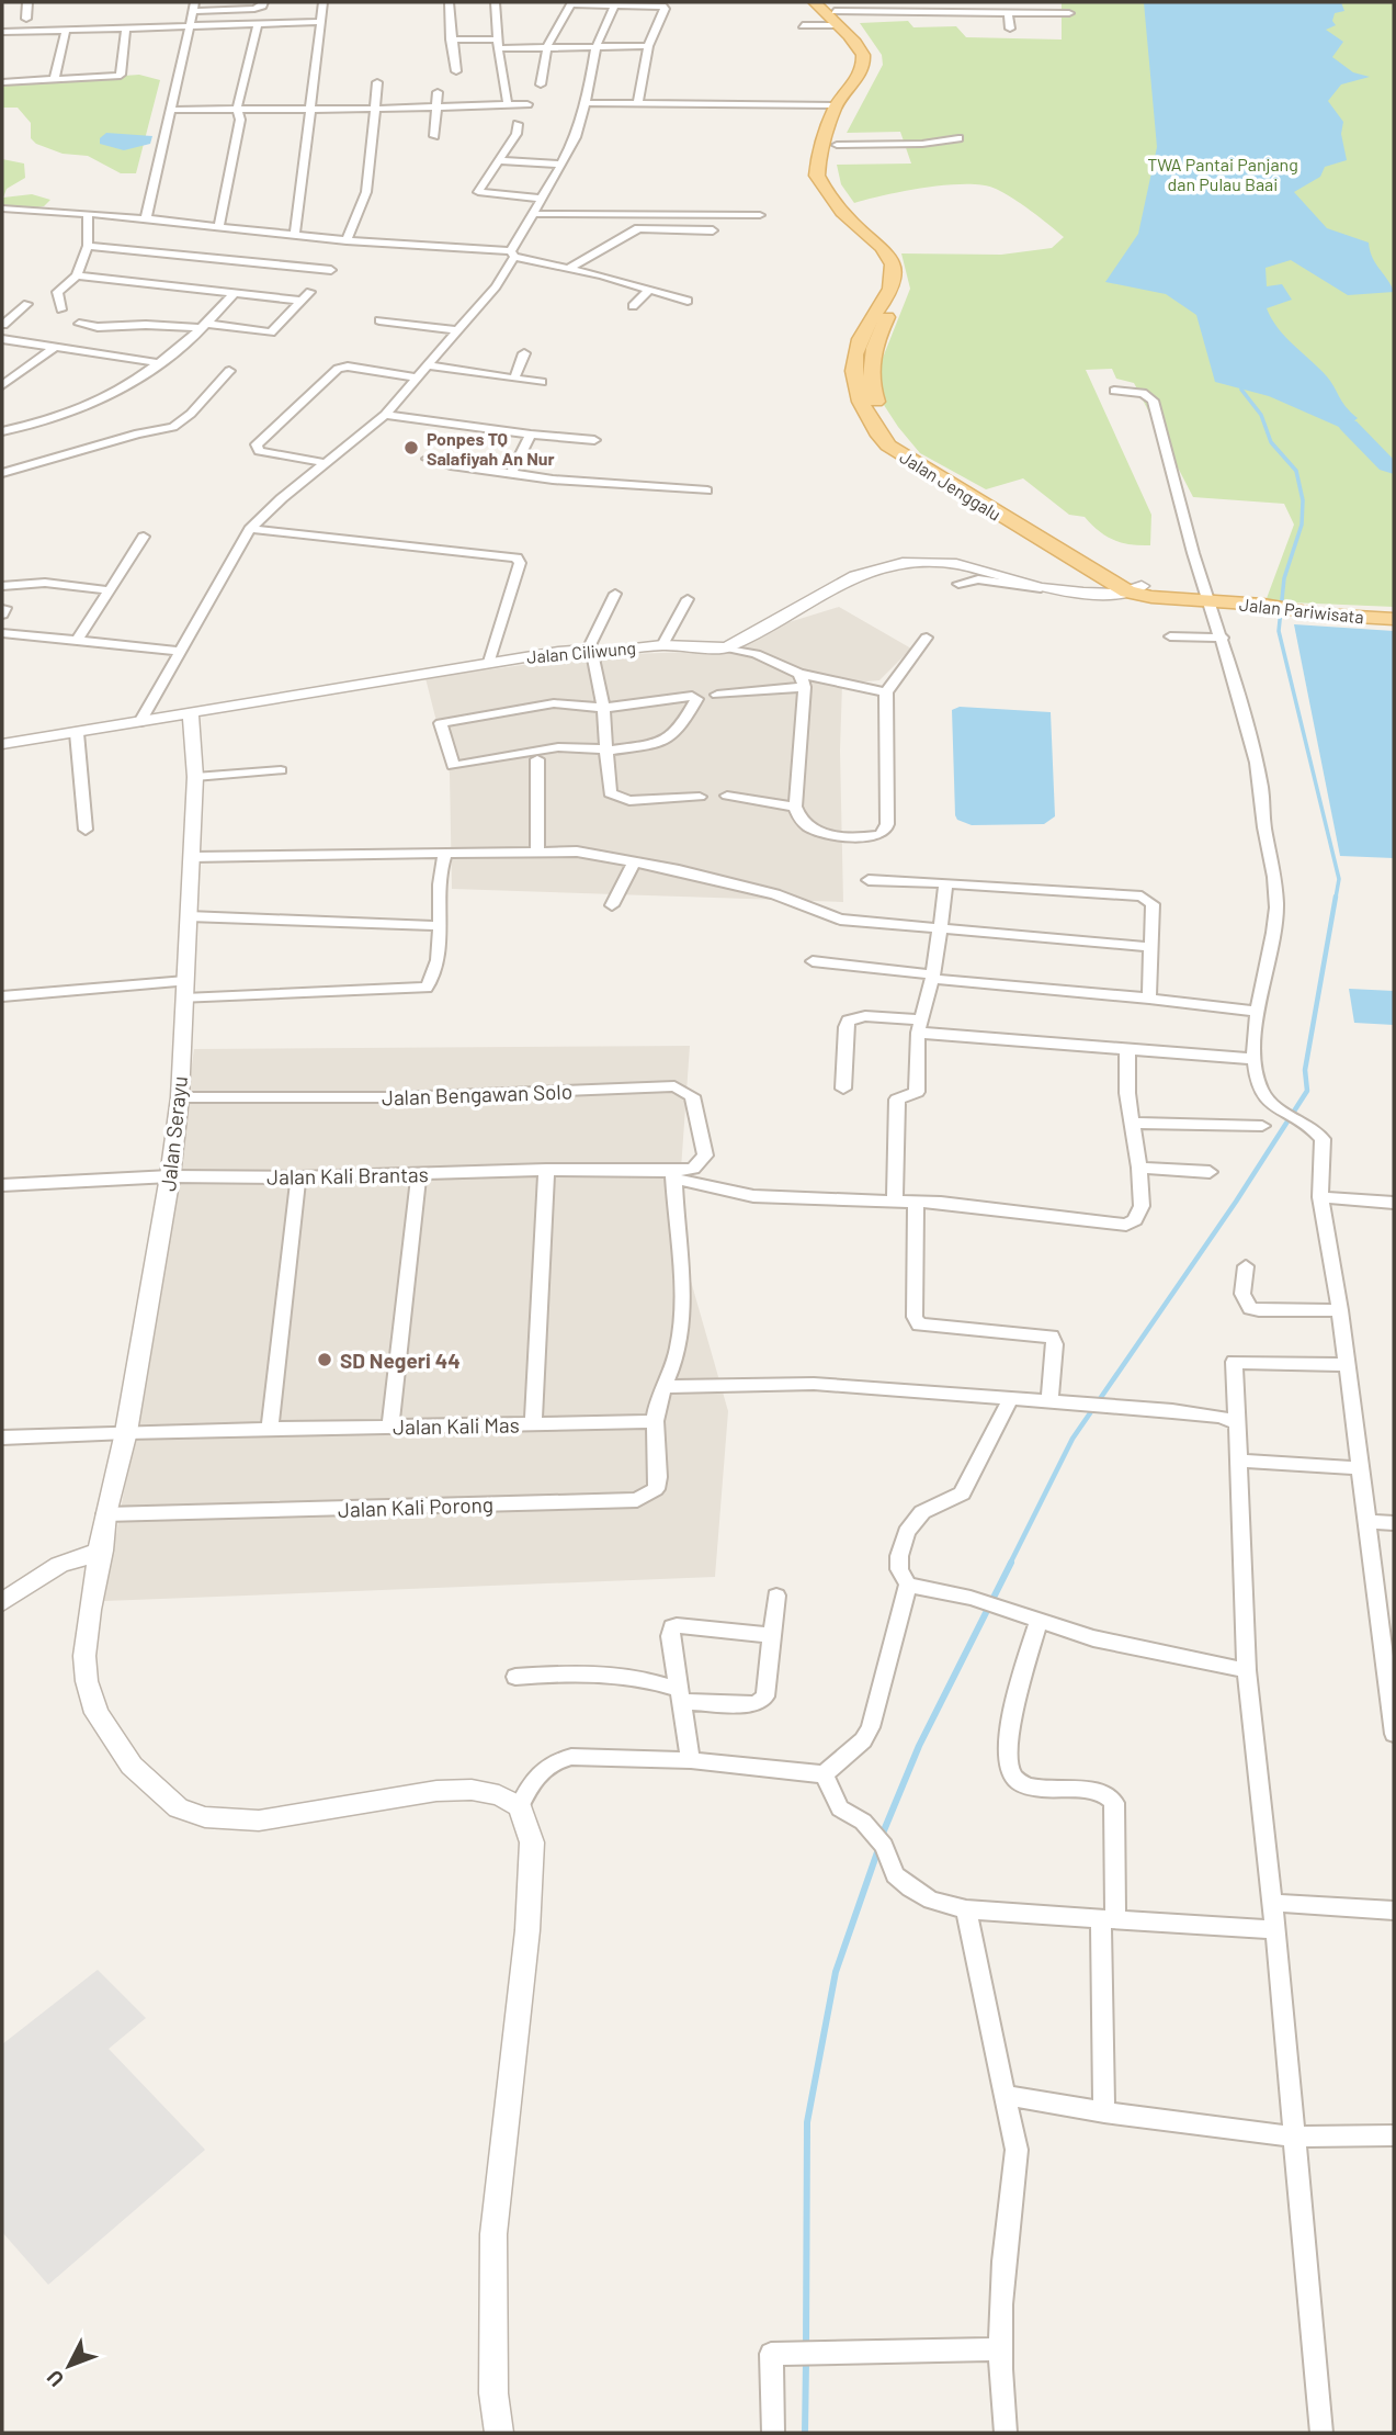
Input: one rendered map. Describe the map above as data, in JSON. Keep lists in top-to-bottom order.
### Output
{
  "streets": {
    "main road": ["Jalan Jenggalu", "Jalan Pariwisata"],
    "street": [
      "Jalan Ciliwung",
      "Jalan Bengawan Solo",
      "Jalan Serayu",
      "Jalan Kali Brantas",
      "Jalan Kali Mas",
      "Jalan Kali Porong"
    ]
  },
  "crossings": [
    ["Jalan Jenggalu", "Jalan Pariwisata"],
    ["Jalan Ciliwung", "Jalan Serayu"],
    ["Jalan Bengawan Solo", "Jalan Serayu"],
    ["Jalan Bengawan Solo", "Jalan Kali Brantas"],
    ["Jalan Serayu", "Jalan Kali Brantas"],
    ["Jalan Serayu", "Jalan Kali Mas"],
    ["Jalan Serayu", "Jalan Kali Porong"],
    ["Jalan Kali Mas", "Jalan Kali Porong"]
  ],
  "parks": ["TWA Pantai Panjang dan Pulau Baai"],
  "places": ["Ponpes TQ Salafiyah An Nur", "SD Negeri 44"],
  "north": "bottom left"
}
